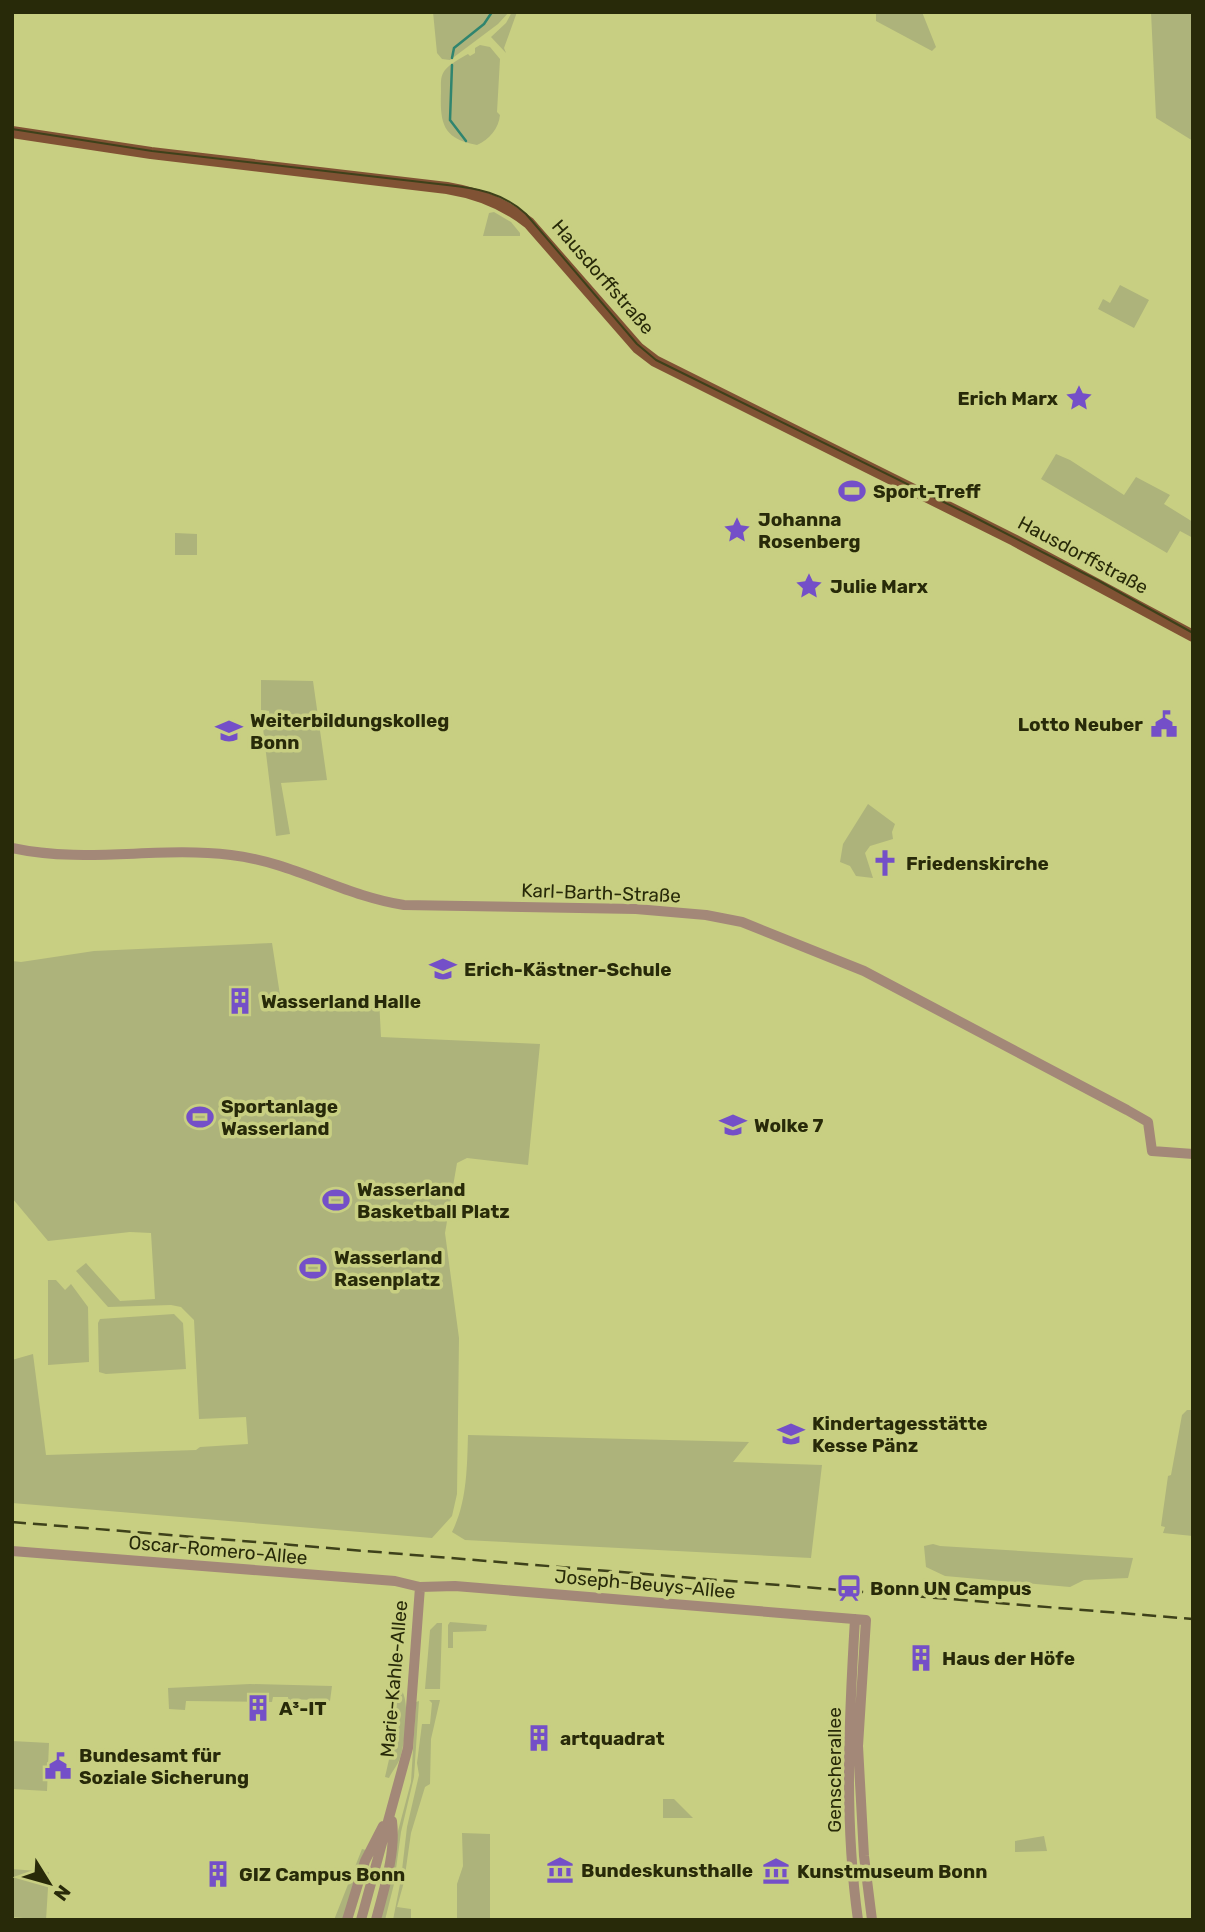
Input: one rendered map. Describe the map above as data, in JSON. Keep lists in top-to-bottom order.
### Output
{
  "streets": {
    "main road": ["Hausdorffstraße"],
    "street": [
      "Karl-Barth-Straße",
      "Oscar-Romero-Allee",
      "Joseph-Beuys-Allee",
      "Marie-Kahle-Allee",
      "Genscherallee"
    ]
  },
  "crossings": [
    ["Oscar-Romero-Allee", "Joseph-Beuys-Allee"],
    ["Oscar-Romero-Allee", "Marie-Kahle-Allee"],
    ["Joseph-Beuys-Allee", "Marie-Kahle-Allee"],
    ["Joseph-Beuys-Allee", "Genscherallee"]
  ],
  "places": {
    "place": ["Erich Marx", "Johanna Rosenberg", "Julie Marx"],
    "sports": [
      "Sport-Treff",
      "Sportanlage Wasserland",
      "Wasserland Basketball Platz",
      "Wasserland Rasenplatz"
    ],
    "public building": ["Lotto Neuber", "Bundesamt für Soziale Sicherung"],
    "school or university": [
      "Weiterbildungskolleg Bonn",
      "Erich-Kästner-Schule",
      "Wolke 7",
      "Kindertagesstätte Kesse Pänz"
    ],
    "church": ["Friedenskirche"],
    "building": [
      "Wasserland Halle",
      "Haus der Höfe",
      "A³-IT",
      "artquadrat",
      "GIZ Campus Bonn"
    ],
    "station": ["Bonn UN Campus"],
    "museum": ["Bundeskunsthalle", "Kunstmuseum Bonn"]
  },
  "north": "bottom right"
}
